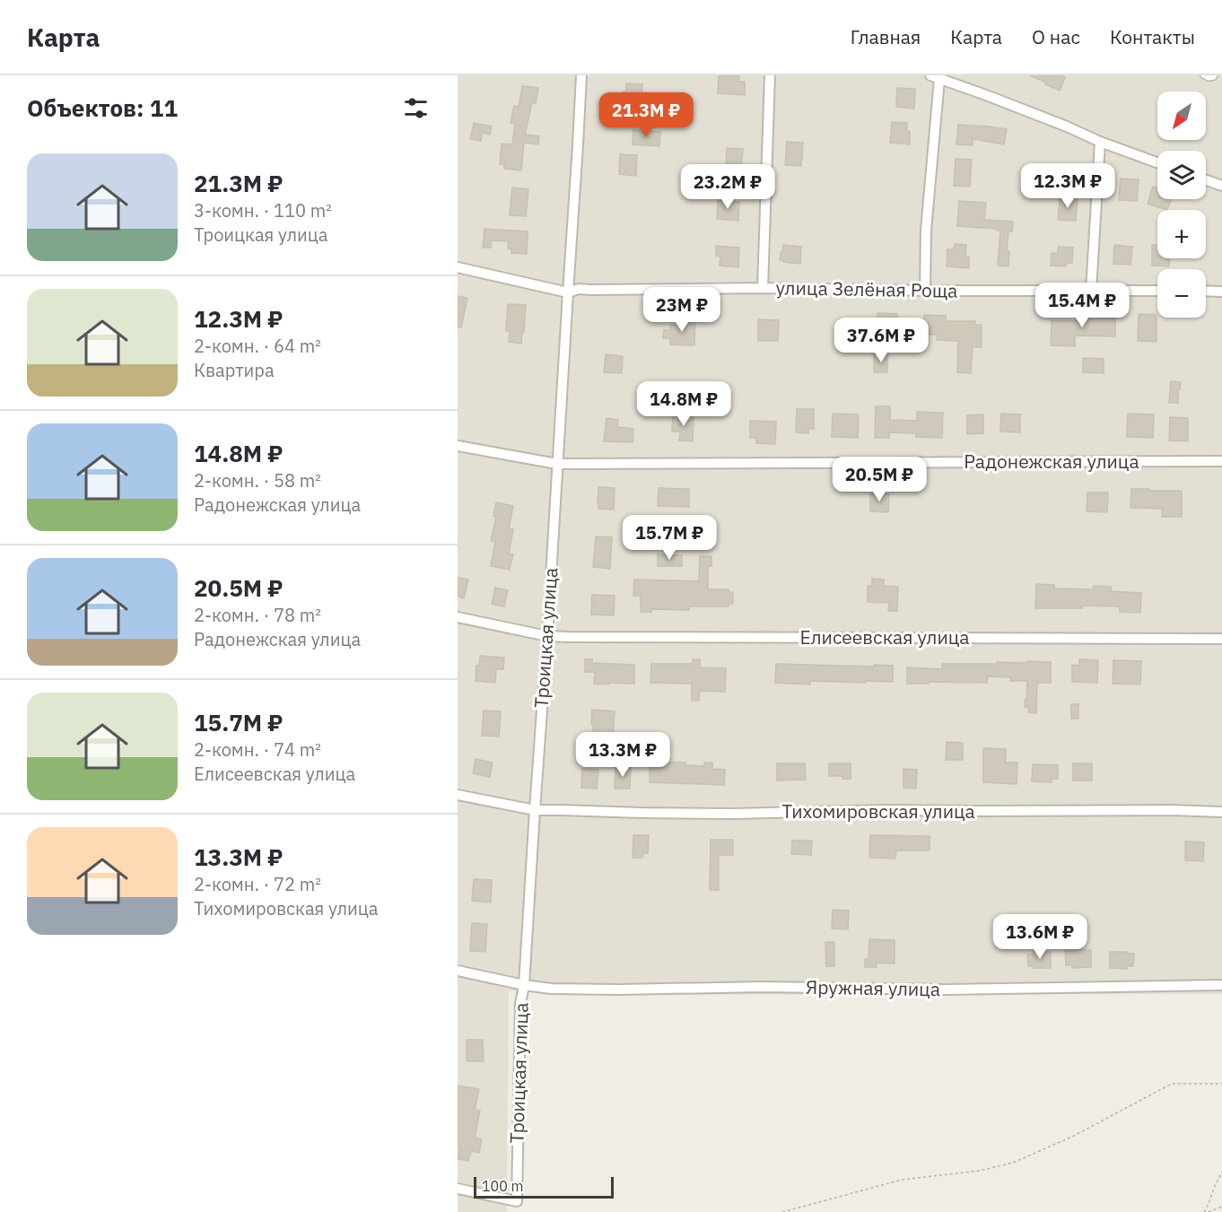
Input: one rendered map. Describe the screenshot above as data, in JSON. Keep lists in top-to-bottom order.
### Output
{
  "streets": {
    "street": [
      "улица Зелёная Роща",
      "Радонежская улица",
      "Троицкая улица",
      "Елисеевская улица",
      "Тихомировская улица",
      "Яружная улица"
    ]
  },
  "crossings": [
    ["улица Зелёная Роща", "Троицкая улица"],
    ["Радонежская улица", "Троицкая улица"],
    ["Троицкая улица", "Елисеевская улица"],
    ["Троицкая улица", "Тихомировская улица"],
    ["Троицкая улица", "Яружная улица"]
  ],
  "scale_bar": "100 m",
  "north": "bottom left",
  "page": {
    "header": "Карта",
    "nav": [
      "Главная",
      "Карта",
      "О нас",
      "Контакты"
    ],
    "heading": "Объектов: 11",
    "map_buttons": ["+", "−"],
    "price": [
      "21.3M ₽",
      "12.3M ₽",
      "23.2M ₽",
      "15.4M ₽",
      "23M ₽",
      "37.6M ₽",
      "14.8M ₽",
      "20.5M ₽",
      "15.7M ₽",
      "13.3M ₽",
      "13.6M ₽"
    ],
    "list": [
      {
        "name": "21.3M ₽",
        "note": "3-комн. · 110 m² · Троицкая улица"
      },
      {
        "name": "12.3M ₽",
        "note": "2-комн. · 64 m² · Квартира"
      },
      {
        "name": "14.8M ₽",
        "note": "2-комн. · 58 m² · Радонежская улица"
      },
      {
        "name": "20.5M ₽",
        "note": "2-комн. · 78 m² · Радонежская улица"
      },
      {
        "name": "15.7M ₽",
        "note": "2-комн. · 74 m² · Елисеевская улица"
      },
      {
        "name": "13.3M ₽",
        "note": "2-комн. · 72 m² · Тихомировская улица"
      }
    ],
    "scale": "100 m"
  }
}
